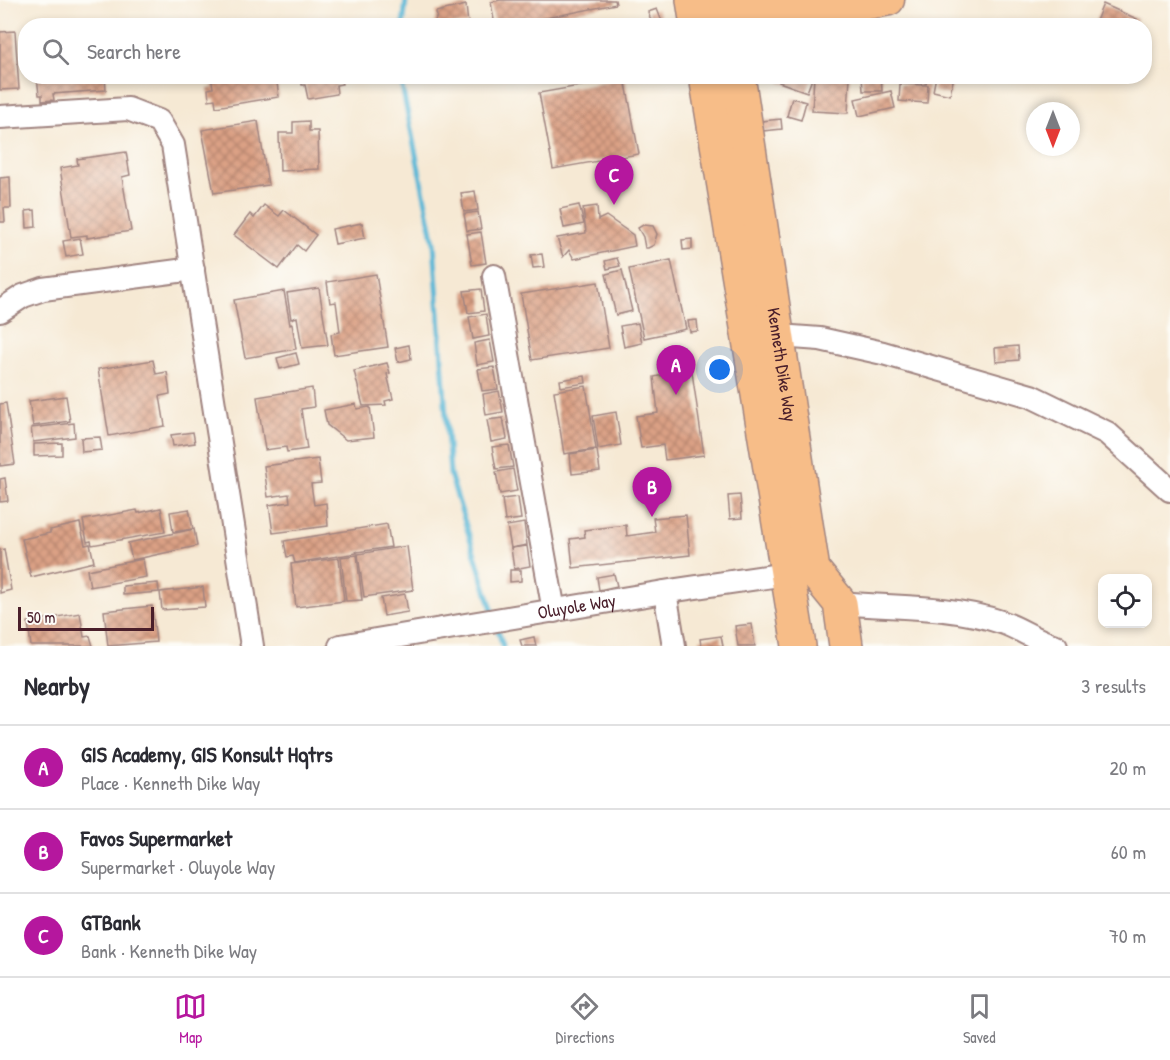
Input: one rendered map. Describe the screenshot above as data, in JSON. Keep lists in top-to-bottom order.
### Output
{
  "streets": {
    "highway": ["Kenneth Dike Way"],
    "street": ["Oluyole Way"]
  },
  "crossings": [
    ["Kenneth Dike Way", "Oluyole Way"]
  ],
  "scale_bar": "50 m",
  "north": "bottom",
  "page": {
    "search": "Search here",
    "pins": ["C", "A", "B"],
    "scale": "50 m",
    "heading": ["Nearby", "3 results"],
    "list": [
      {
        "mark": "A",
        "name": "GIS Academy, GIS Konsult Hqtrs",
        "note": "Place · Kenneth Dike Way",
        "value": "20 m"
      },
      {
        "mark": "B",
        "name": "Favos Supermarket",
        "note": "Supermarket · Oluyole Way",
        "value": "60 m"
      },
      {
        "mark": "C",
        "name": "GTBank",
        "note": "Bank · Kenneth Dike Way",
        "value": "70 m"
      }
    ],
    "nav": ["Map", "Directions", "Saved"]
  }
}
